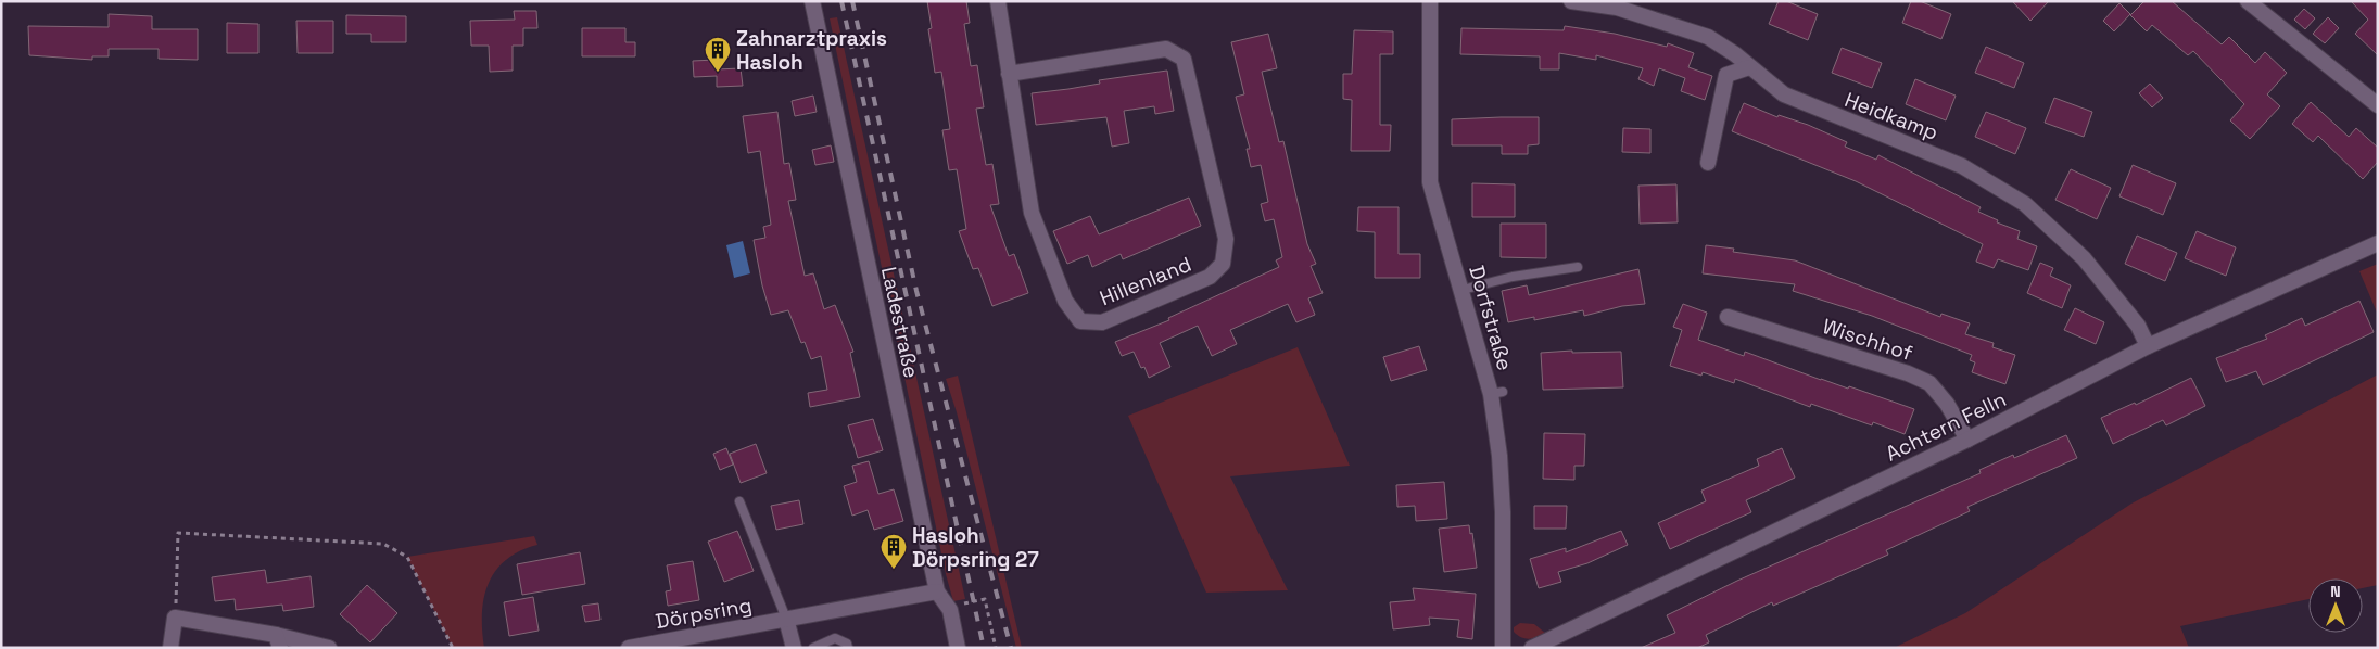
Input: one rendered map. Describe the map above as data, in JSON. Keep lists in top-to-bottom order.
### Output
{
  "streets": {
    "street": [
      "Heidkamp",
      "Hillenland",
      "Dorfstraße",
      "Ladestraße",
      "Wischhof",
      "Achtern Felln",
      "Dörpsring"
    ]
  },
  "crossings": [
    ["Heidkamp", "Achtern Felln"],
    ["Ladestraße", "Dörpsring"],
    ["Wischhof", "Achtern Felln"]
  ],
  "places": {
    "building": ["Zahnarztpraxis Hasloh", "Hasloh Dörpsring 27"]
  },
  "north": "top"
}
